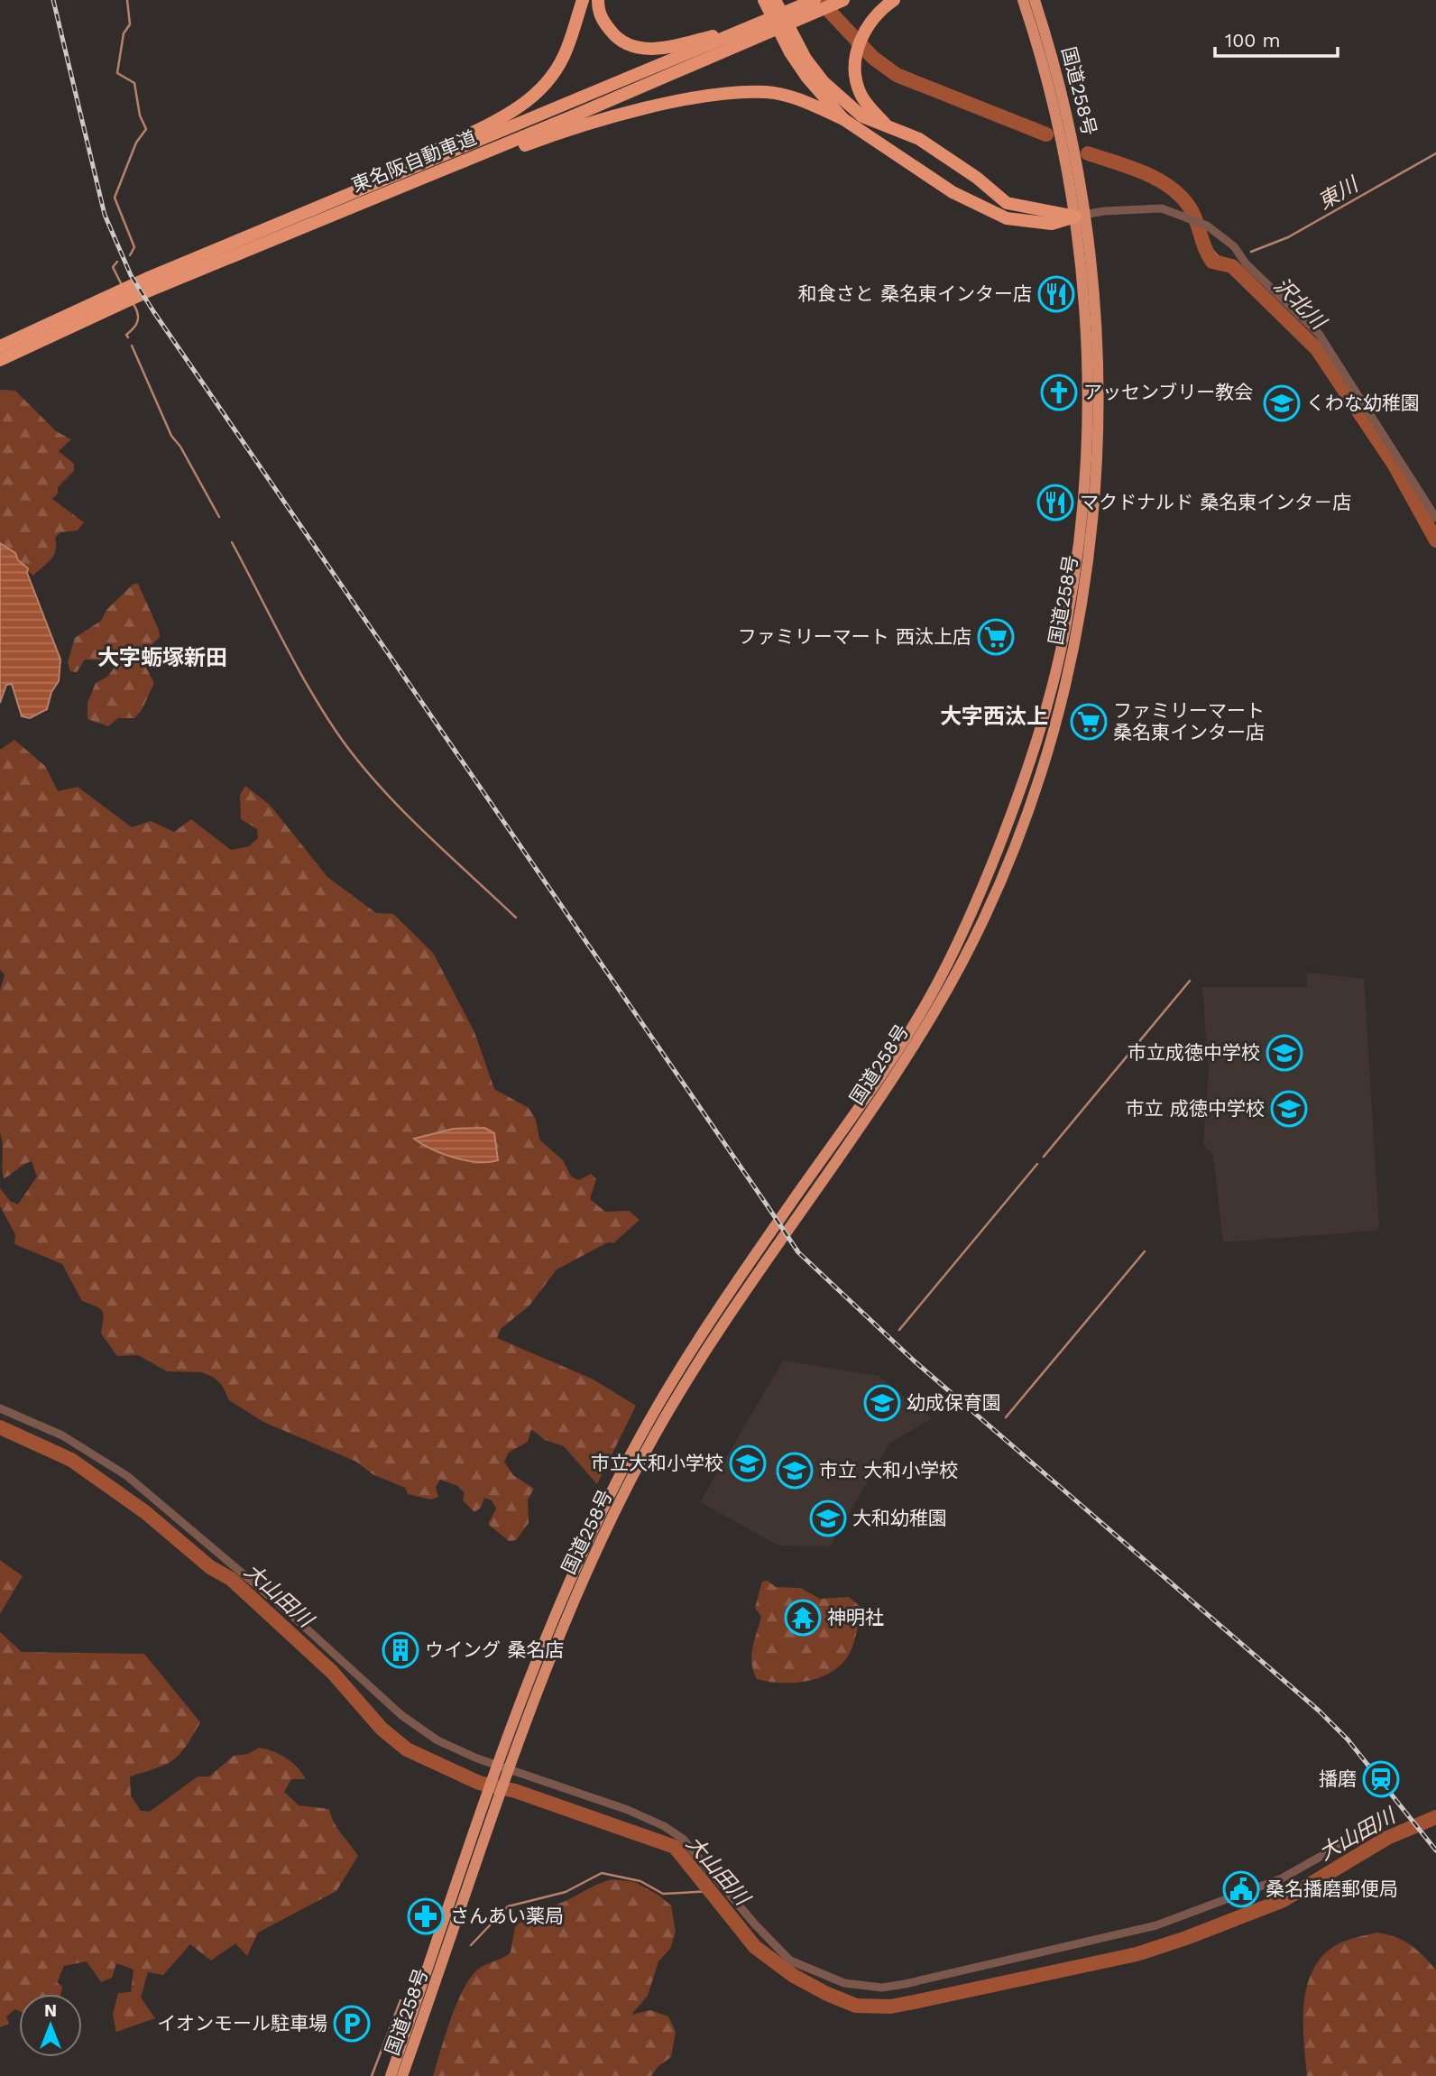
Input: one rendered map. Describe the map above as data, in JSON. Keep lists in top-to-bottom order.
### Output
{
  "streets": {
    "highway": ["国道258号", "東名阪自動車道"]
  },
  "districts": ["大字蛎塚新田", "大字西汰上"],
  "water": ["東川", "沢北川", "大山田川"],
  "places": {
    "restaurant": ["和食さと 桑名東インター店", "マクドナルド 桑名東インタ－店"],
    "church": ["アッセンブリー教会"],
    "school or university": [
      "くわな幼稚園",
      "市立成徳中学校",
      "市立 成徳中学校",
      "幼成保育園",
      "市立大和小学校",
      "市立 大和小学校",
      "大和幼稚園"
    ],
    "supermarket": ["ファミリーマート 西汰上店", "ファミリーマート 桑名東インター店"],
    "temple": ["神明社"],
    "building": ["ウイング 桑名店"],
    "station": ["播磨"],
    "public building": ["桑名播磨郵便局"],
    "pharmacy": ["さんあい薬局"],
    "parking": ["イオンモール駐車場"]
  },
  "scale_bar": "100 m",
  "north": "top"
}
